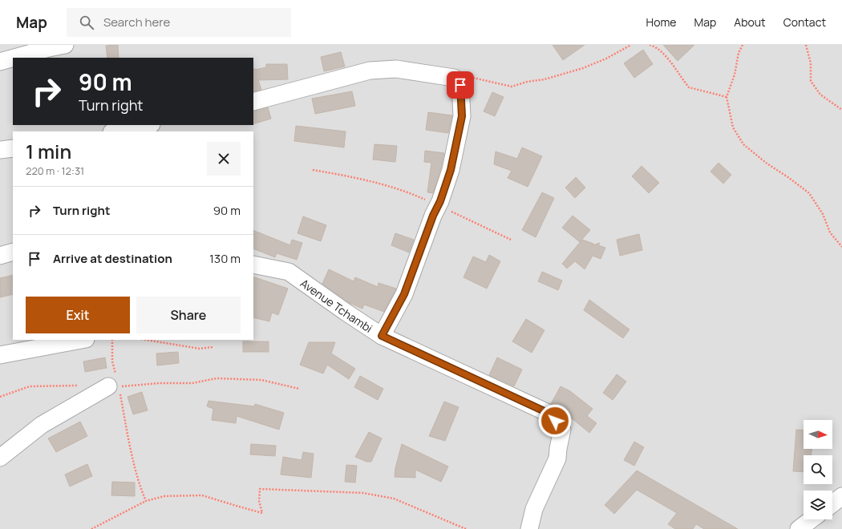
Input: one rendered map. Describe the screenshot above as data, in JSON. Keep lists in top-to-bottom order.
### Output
{
  "streets": {
    "street": ["Avenue Tchambi"]
  },
  "north": "right",
  "page": {
    "header": "Map",
    "search": "Search here",
    "nav": [
      "Home",
      "Map",
      "About",
      "Contact"
    ],
    "turn": ["90 m", "Turn right"],
    "heading": ["1 min", "220 m · 12:31"],
    "list": [
      {
        "name": "Turn right",
        "value": "90 m"
      },
      {
        "name": "Arrive at destination",
        "value": "130 m"
      }
    ],
    "buttons": ["Exit", "Share"]
  }
}
